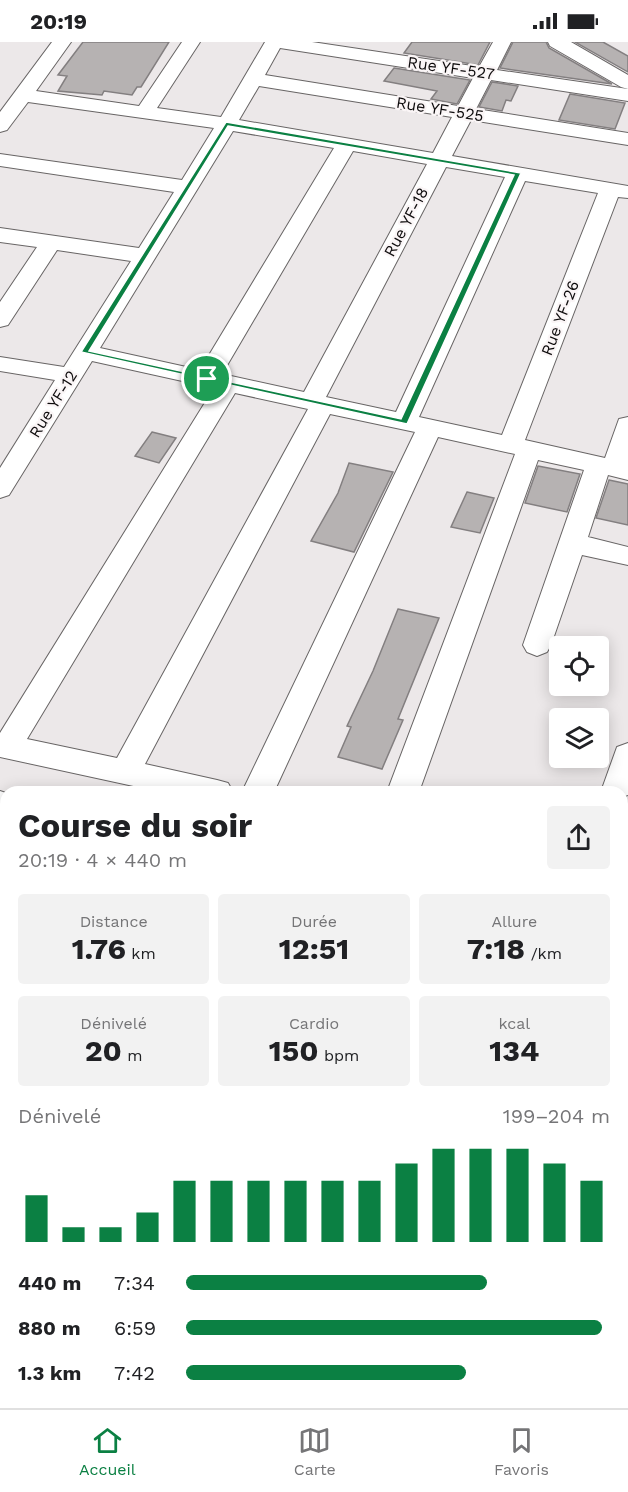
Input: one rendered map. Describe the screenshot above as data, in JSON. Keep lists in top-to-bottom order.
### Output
{
  "streets": {
    "street": [
      "Rue YF-527",
      "Rue YF-525",
      "Rue YF-18",
      "Rue YF-26",
      "Rue YF-12"
    ]
  },
  "crossings": [
    ["Rue YF-527", "Rue YF-18"],
    ["Rue YF-527", "Rue YF-12"],
    ["Rue YF-525", "Rue YF-18"],
    ["Rue YF-525", "Rue YF-12"]
  ],
  "page": {
    "status": "20:19",
    "heading": ["Course du soir", "20:19 · 4 × 440 m"],
    "stats": [
      ["Distance", "1.76 km"],
      ["Durée", "12:51"],
      ["Allure", "7:18 /km"],
      ["Dénivelé", "20 m"],
      ["Cardio", "150 bpm"],
      ["kcal", "134"]
    ],
    "chart": ["Dénivelé", "199–204 m"],
    "list": [
      {
        "name": "440 m",
        "note": "7:34"
      },
      {
        "name": "880 m",
        "note": "6:59"
      },
      {
        "name": "1.3 km",
        "note": "7:42"
      }
    ],
    "tabs": ["Accueil", "Carte", "Favoris"]
  }
}
